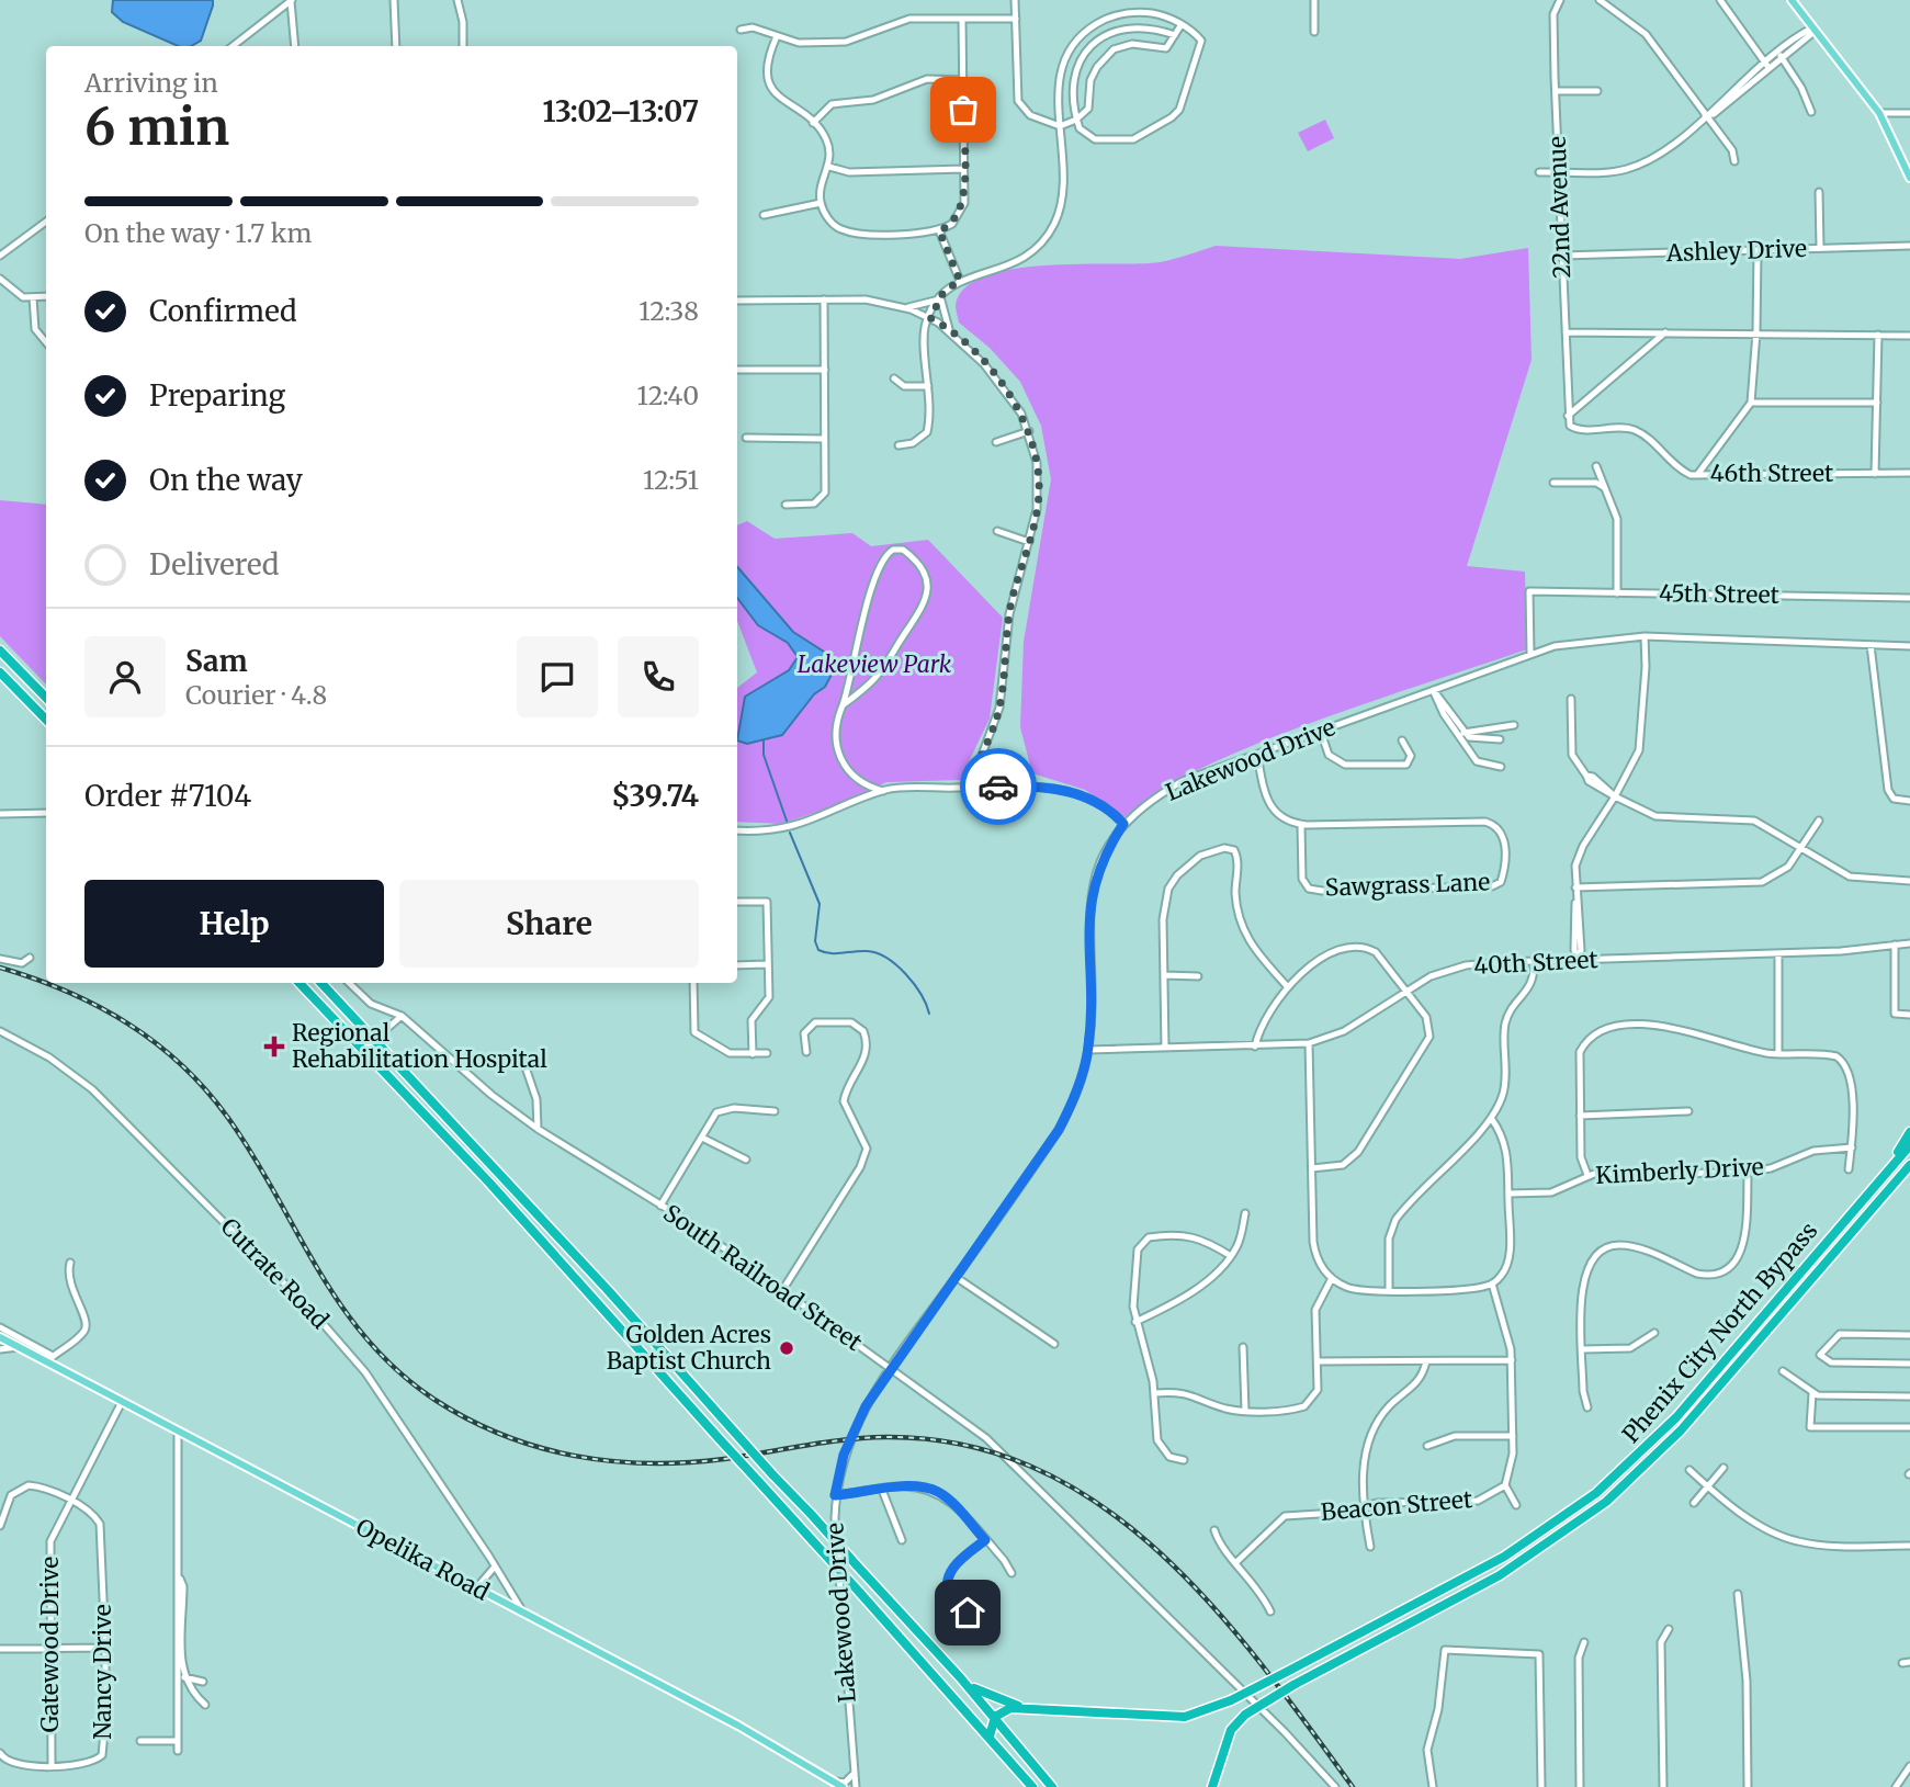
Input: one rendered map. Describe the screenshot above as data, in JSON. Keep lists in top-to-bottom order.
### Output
{
  "streets": {
    "highway": ["Phenix City North Bypass"],
    "main road": ["Opelika Road"],
    "street": [
      "22nd Avenue",
      "Ashley Drive",
      "46th Street",
      "45th Street",
      "Lakewood Drive",
      "Sawgrass Lane",
      "40th Street",
      "Kimberly Drive",
      "Cutrate Road",
      "South Railroad Street",
      "Beacon Street",
      "Gatewood Drive",
      "Nancy Drive"
    ]
  },
  "crossings": [
    ["22nd Avenue", "Ashley Drive"],
    ["22nd Avenue", "46th Street"],
    ["45th Street", "Lakewood Drive"],
    ["Lakewood Drive", "40th Street"],
    ["Lakewood Drive", "South Railroad Street"],
    ["Cutrate Road", "Opelika Road"],
    ["Opelika Road", "Gatewood Drive"],
    ["Gatewood Drive", "Nancy Drive"]
  ],
  "parks": ["Lakeview Park"],
  "places": {
    "health": ["Regional Rehabilitation Hospital"],
    "other": ["Golden Acres Baptist Church"]
  },
  "page": {
    "heading": ["6 min", "Arriving in", "13:02–13:07"],
    "panel": [
      "Sam",
      "Courier · 4.8",
      "Order #7104",
      "$39.74"
    ],
    "bar": "On the way · 1.7 km",
    "list": [
      ["Confirmed", "12:38"],
      ["Preparing", "12:40"],
      ["On the way", "12:51"],
      "Delivered"
    ],
    "buttons": ["Help", "Share"]
  }
}
